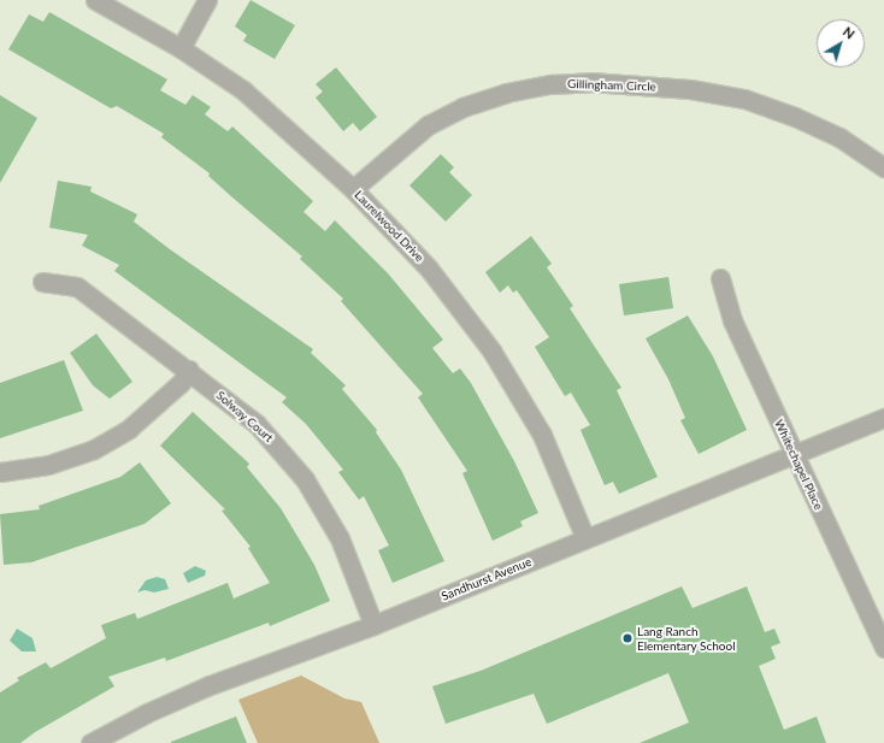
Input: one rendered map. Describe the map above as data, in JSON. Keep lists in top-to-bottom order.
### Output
{
  "streets": {
    "street": [
      "Gillingham Circle",
      "Laurelwood Drive",
      "Solway Court",
      "Whitechapel Place",
      "Sandhurst Avenue"
    ]
  },
  "crossings": [
    ["Gillingham Circle", "Laurelwood Drive"],
    ["Laurelwood Drive", "Sandhurst Avenue"],
    ["Solway Court", "Sandhurst Avenue"],
    ["Whitechapel Place", "Sandhurst Avenue"]
  ],
  "places": ["Lang Ranch Elementary School"],
  "north": "top right"
}
